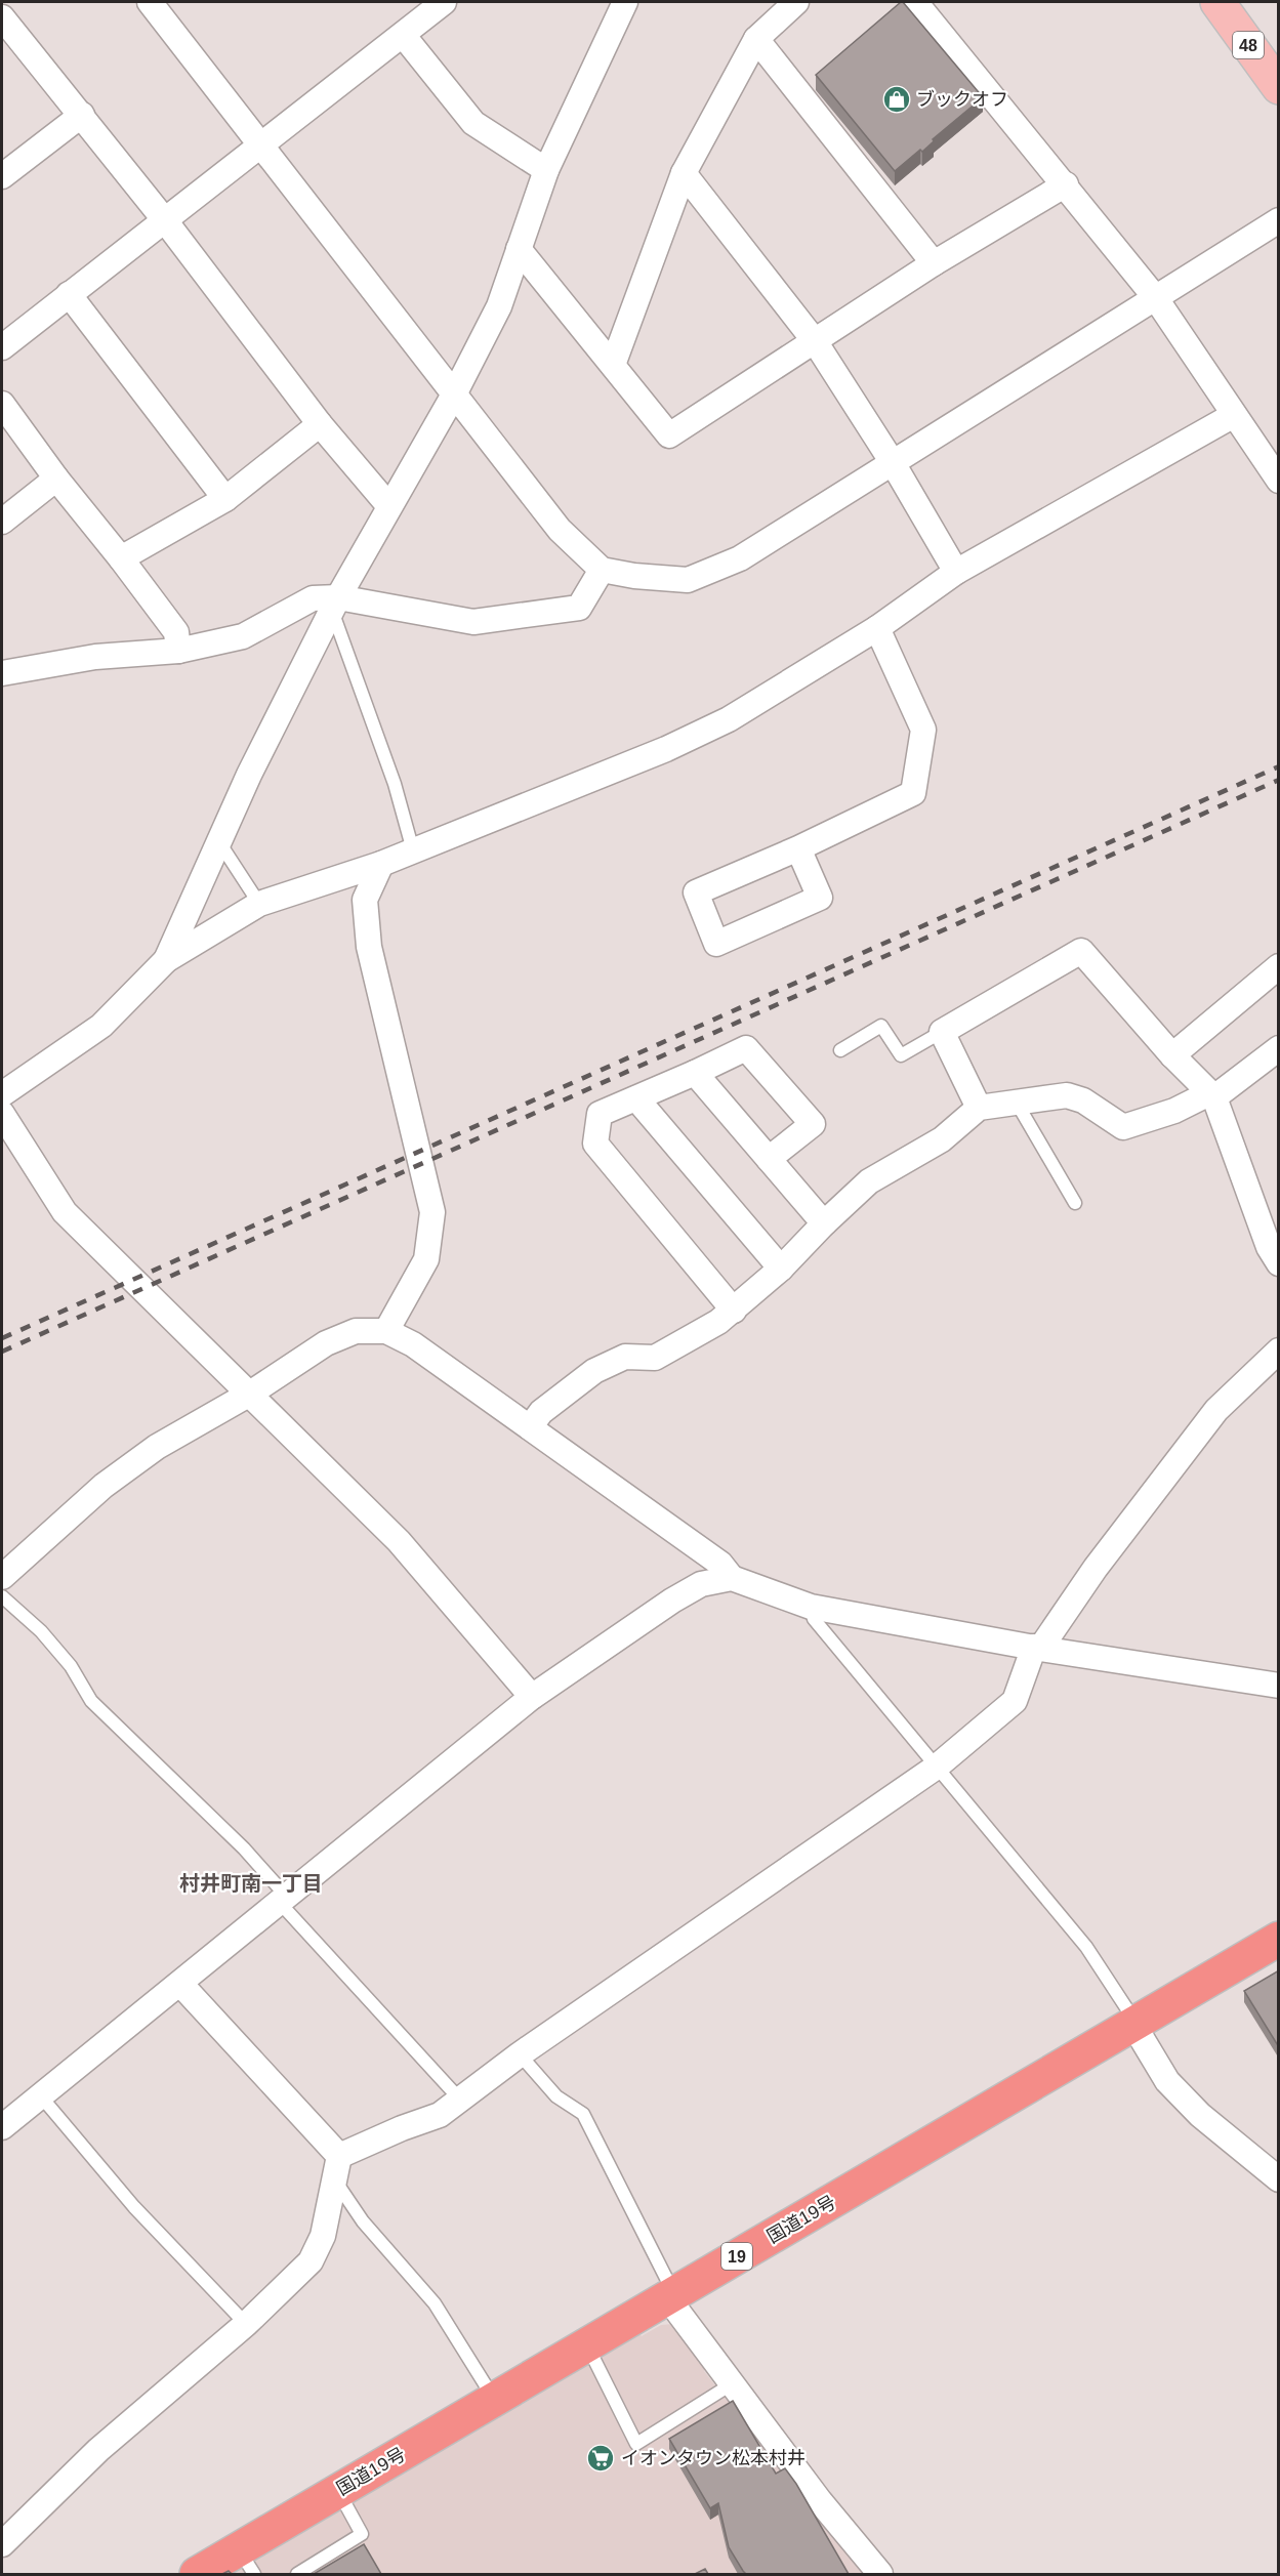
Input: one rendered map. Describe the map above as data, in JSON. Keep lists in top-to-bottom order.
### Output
{
  "streets": {
    "highway": ["国道19号", "19"],
    "main road": ["48"]
  },
  "districts": ["村井町南一丁目"],
  "places": {
    "shop": ["ブックオフ"],
    "supermarket": ["イオンタウン松本村井"]
  }
}
